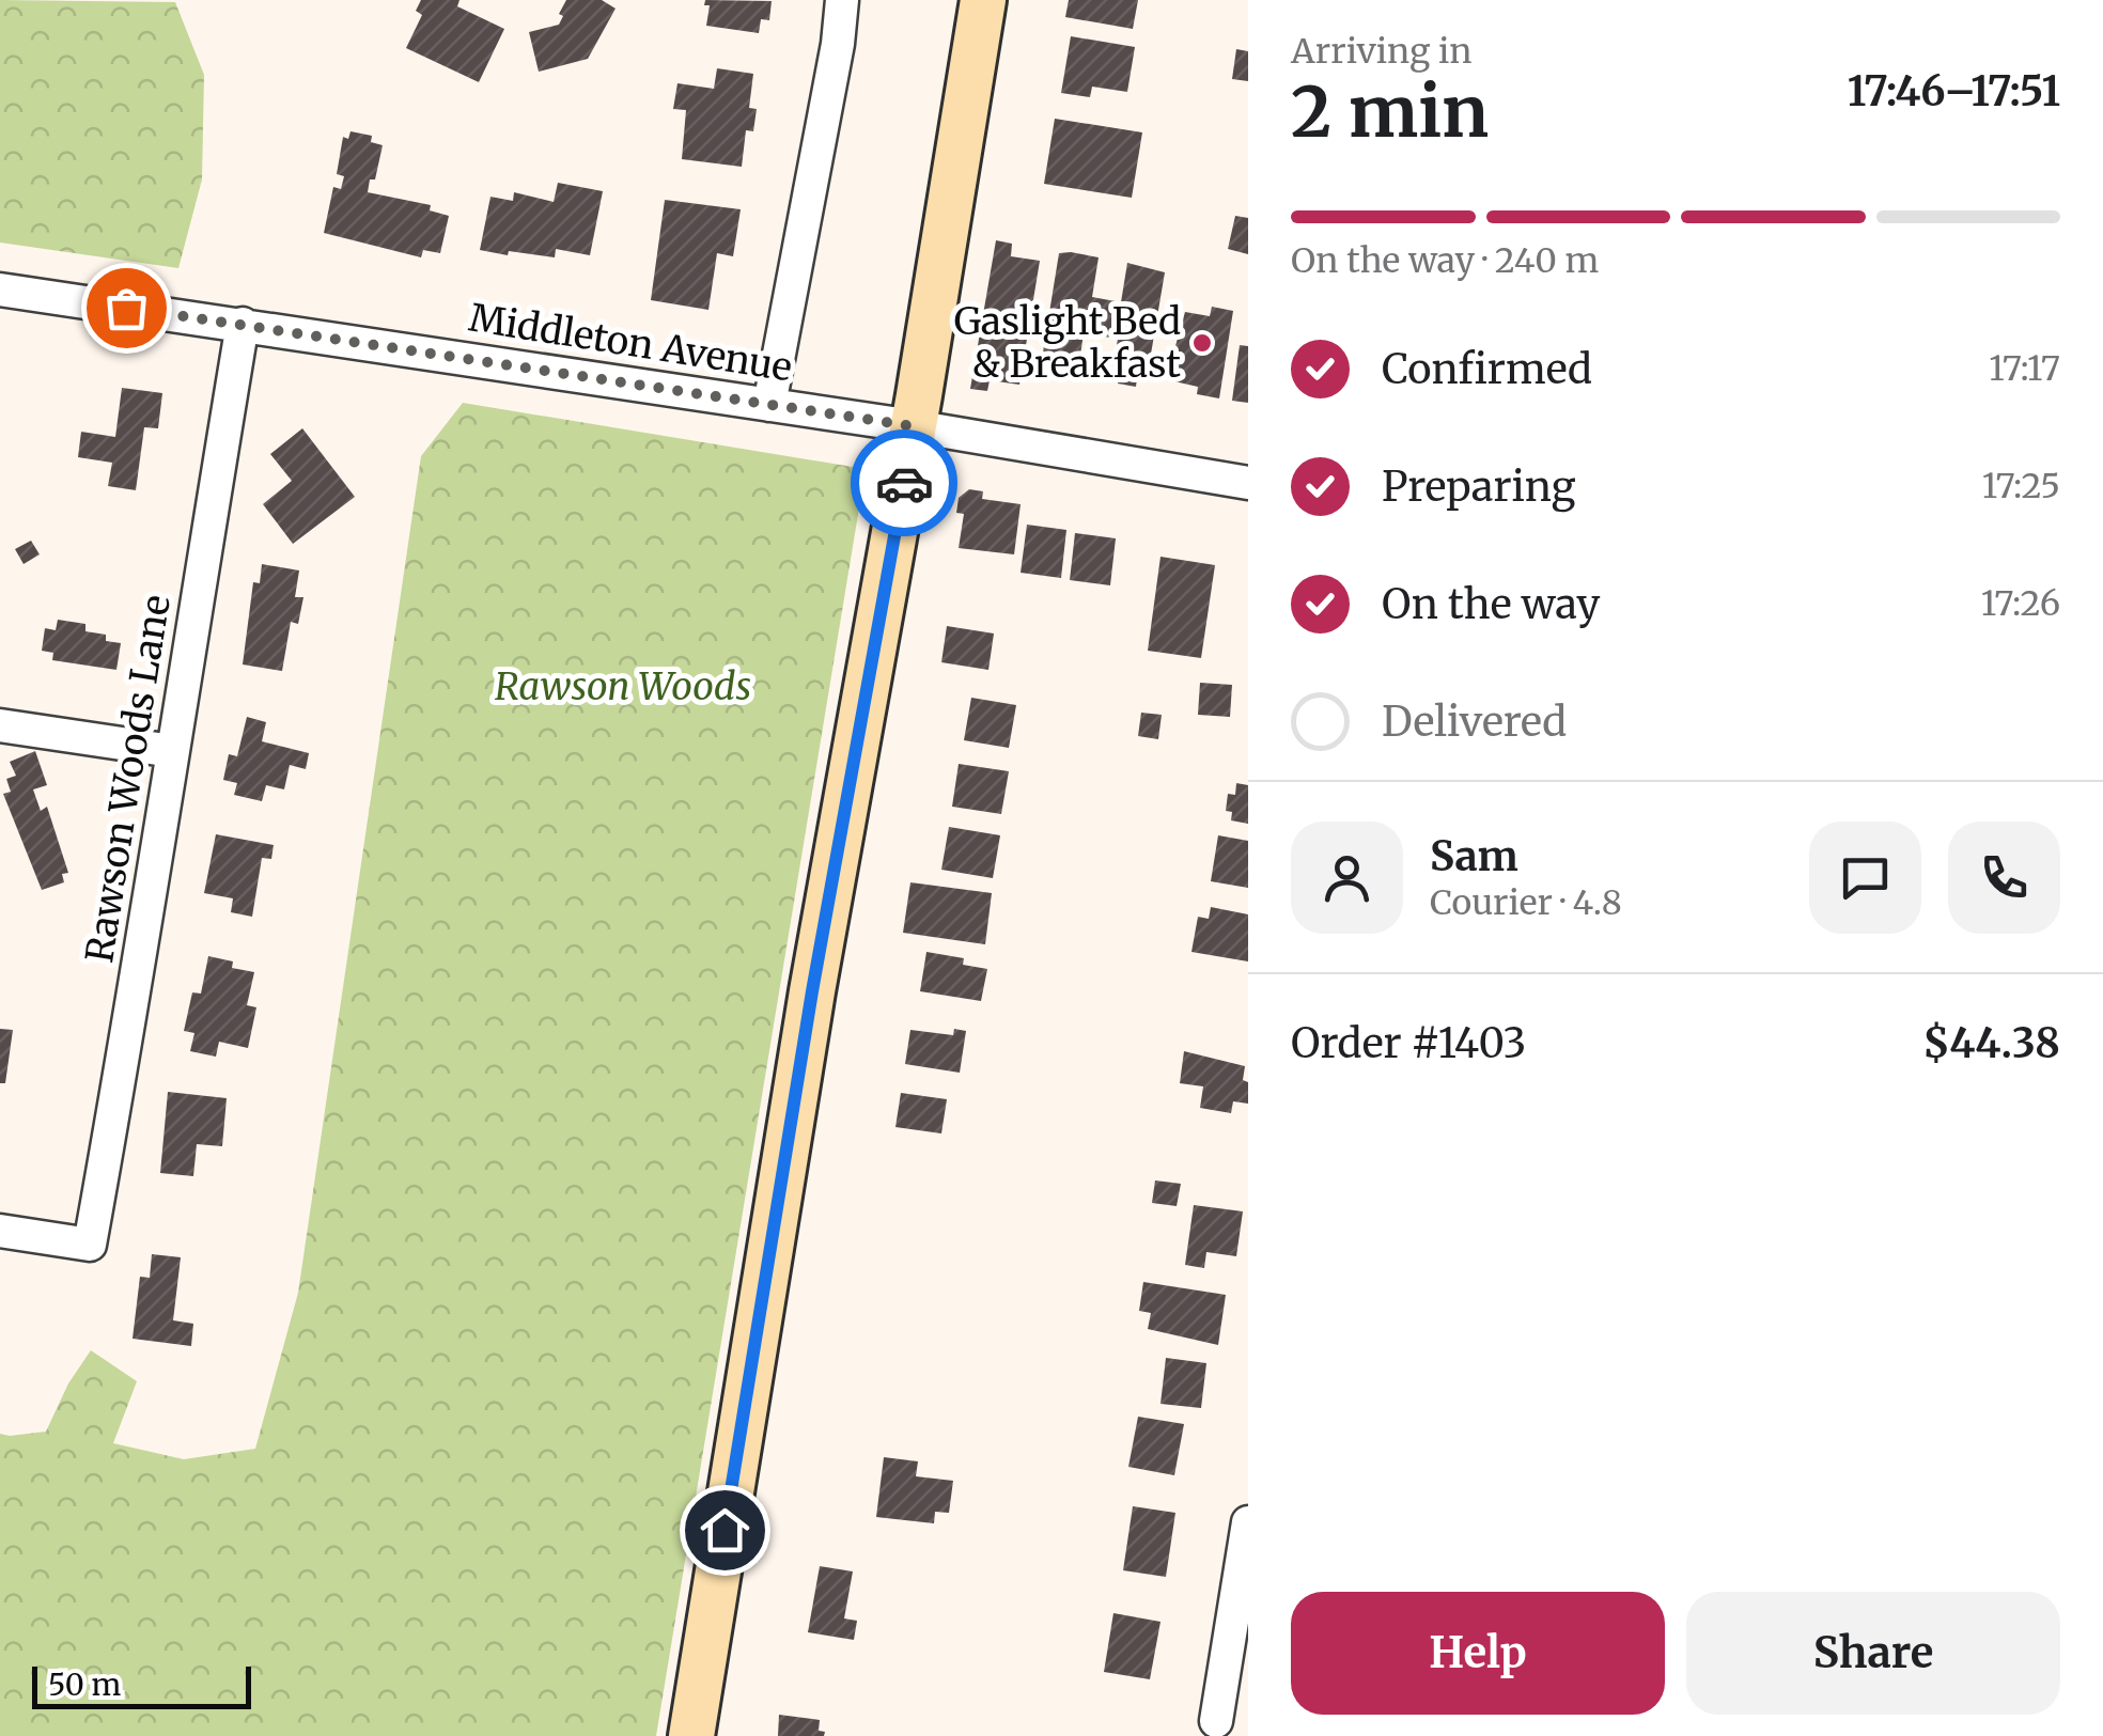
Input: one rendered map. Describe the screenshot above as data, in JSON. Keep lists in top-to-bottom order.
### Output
{
  "streets": {
    "street": ["Middleton Avenue", "Rawson Woods Lane"]
  },
  "crossings": [
    ["Middleton Avenue", "Rawson Woods Lane"]
  ],
  "parks": ["Rawson Woods"],
  "places": ["Gaslight Bed & Breakfast"],
  "scale_bar": "50 m",
  "page": {
    "heading": ["2 min", "Arriving in", "17:46–17:51"],
    "panel": [
      "Sam",
      "Courier · 4.8",
      "Order #1403",
      "$44.38"
    ],
    "bar": "On the way · 240 m",
    "list": [
      ["Confirmed", "17:17"],
      ["Preparing", "17:25"],
      ["On the way", "17:26"],
      "Delivered"
    ],
    "buttons": ["Help", "Share"],
    "scale": "50 m"
  }
}
